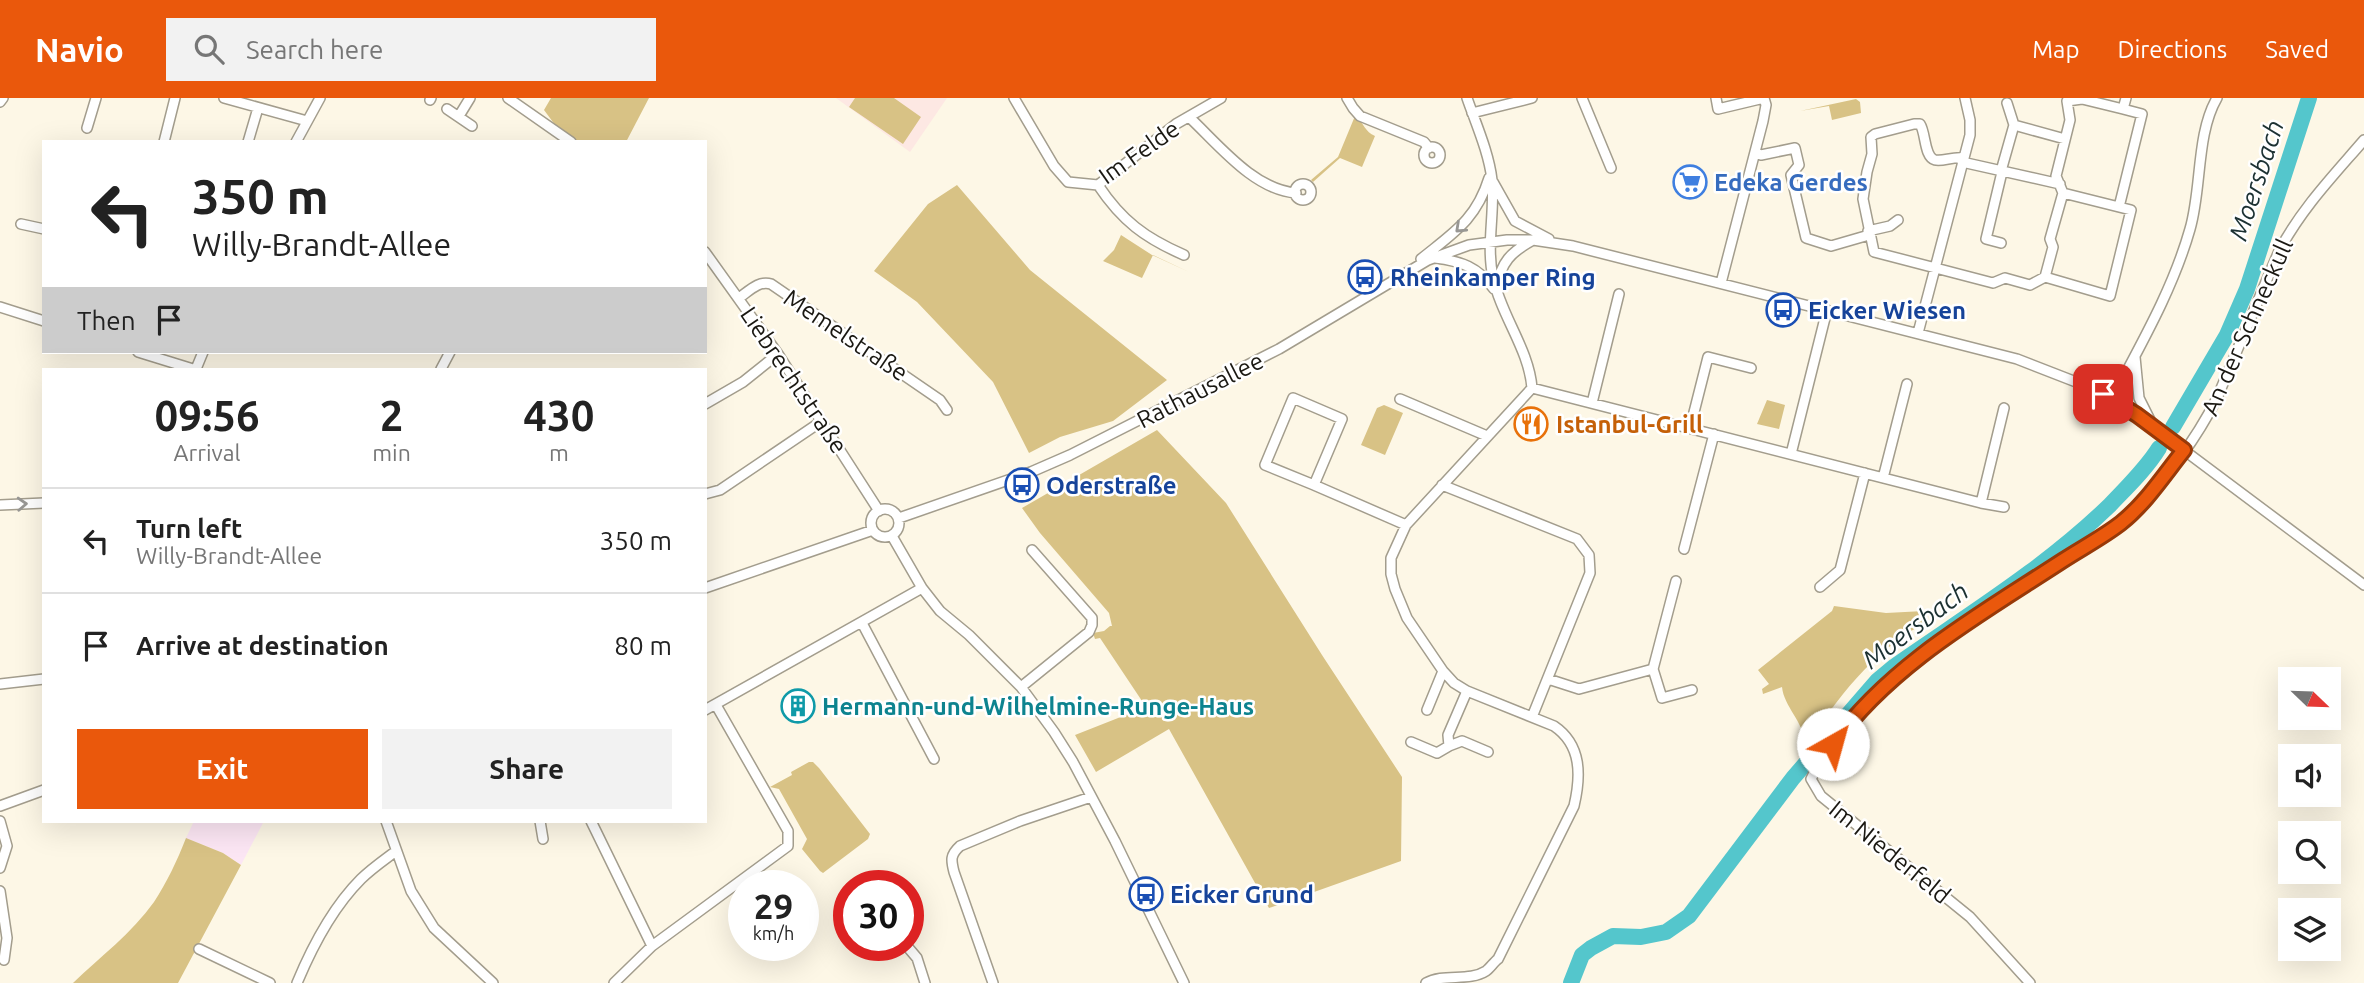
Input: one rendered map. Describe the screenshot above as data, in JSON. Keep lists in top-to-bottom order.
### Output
{
  "streets": {
    "street": [
      "Im Felde",
      "An der Schneckull",
      "Memelstraße",
      "Liebrechtstraße",
      "Rathausallee",
      "Im Niederfeld"
    ]
  },
  "crossings": [
    ["An der Schneckull", "Im Niederfeld"],
    ["Memelstraße", "Liebrechtstraße"],
    ["Liebrechtstraße", "Rathausallee"]
  ],
  "water": ["Moersbach"],
  "places": {
    "supermarket": ["Edeka Gerdes"],
    "bus stop": [
      "Rheinkamper Ring",
      "Eicker Wiesen",
      "Oderstraße",
      "Eicker Grund"
    ],
    "restaurant": ["Istanbul-Grill"],
    "building": ["Hermann-und-Wilhelmine-Runge-Haus"]
  },
  "north": "bottom right",
  "page": {
    "header": "Navio",
    "search": "Search here",
    "nav": ["Map", "Directions", "Saved"],
    "turn": ["350 m", "Willy-Brandt-Allee"],
    "then": "Then",
    "eta": [
      "09:56",
      "Arrival",
      "2",
      "min",
      "430",
      "m"
    ],
    "list": [
      {
        "name": "Turn left",
        "note": "Willy-Brandt-Allee",
        "value": "350 m"
      },
      {
        "name": "Arrive at destination",
        "value": "80 m"
      }
    ],
    "buttons": ["Exit", "Share"],
    "speed": "29 km/h",
    "limit": "30"
  }
}
